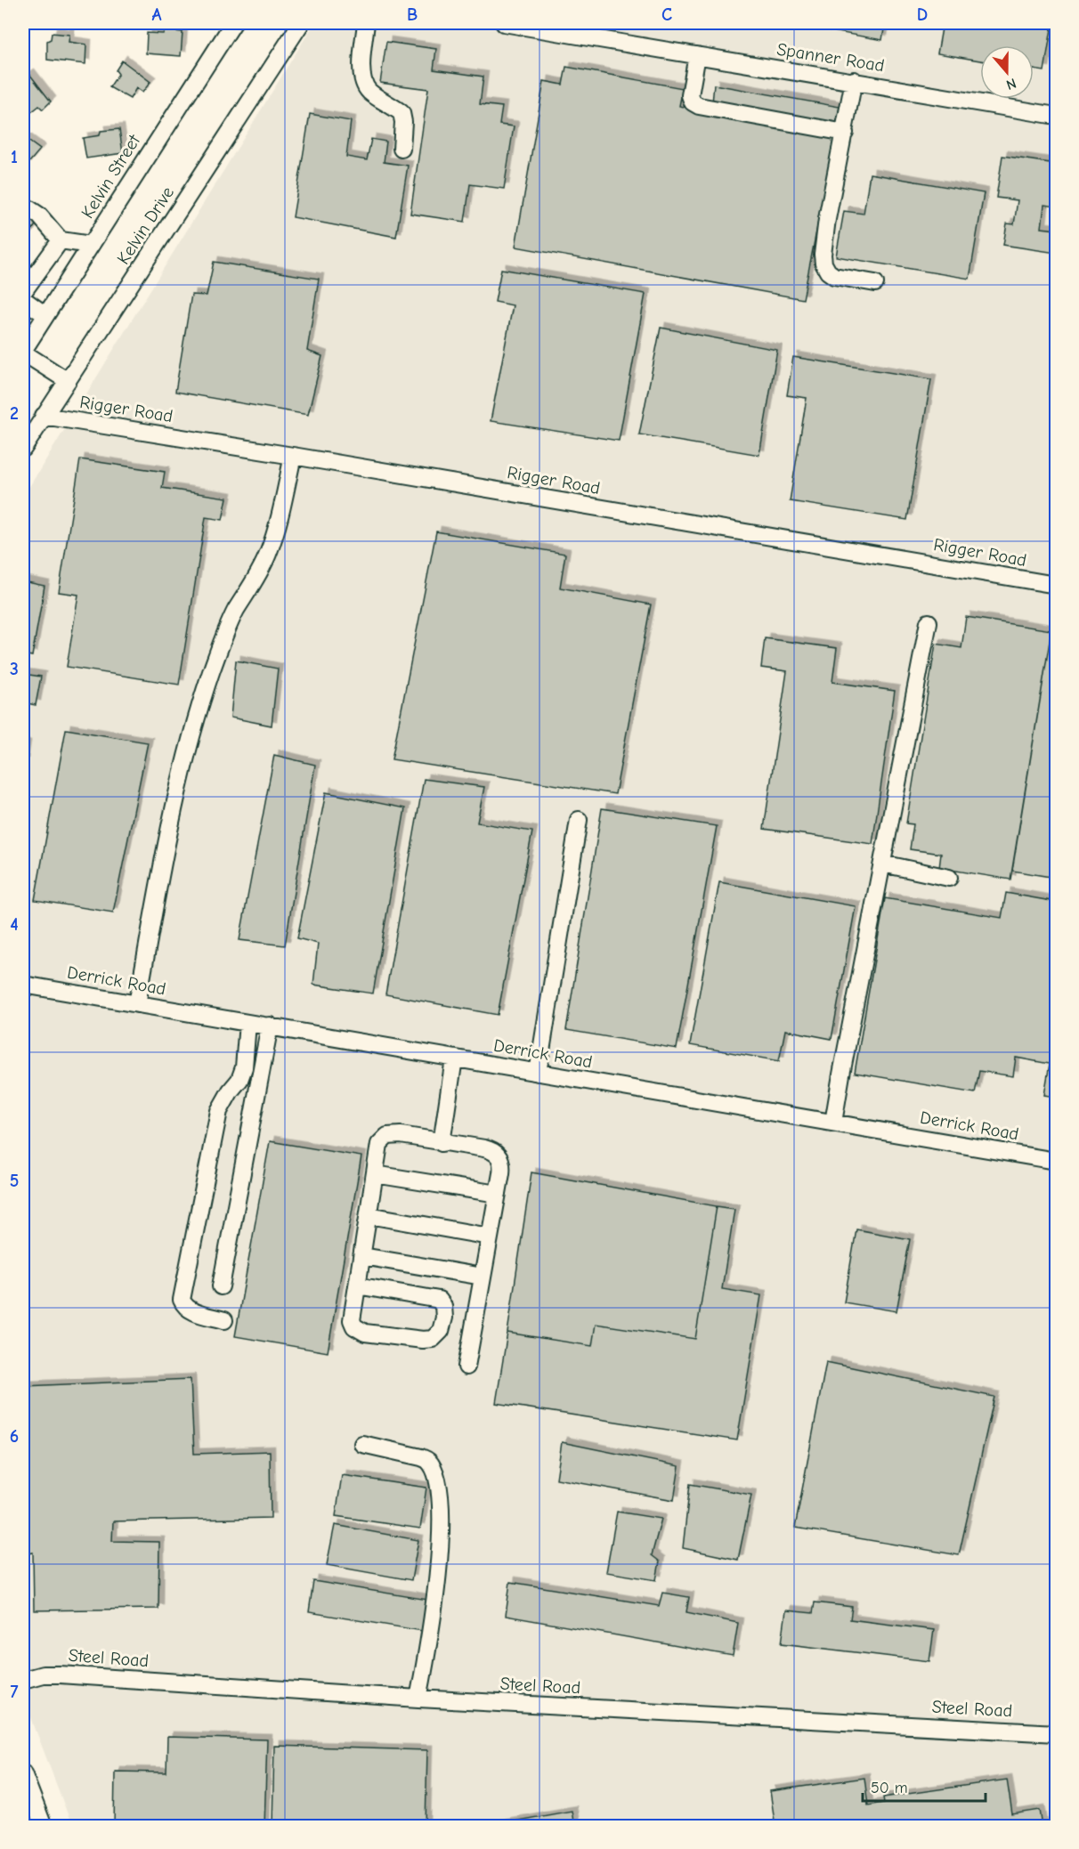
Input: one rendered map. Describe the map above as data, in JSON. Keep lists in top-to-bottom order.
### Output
{
  "streets": {
    "street": [
      "Spanner Road",
      "Kelvin Street",
      "Kelvin Drive",
      "Rigger Road",
      "Derrick Road",
      "Steel Road"
    ]
  },
  "crossings": [
    ["Kelvin Drive", "Rigger Road"]
  ],
  "scale_bar": "50 m",
  "north": "bottom",
  "grid": {
    "columns": [
      "A",
      "B",
      "C",
      "D"
    ],
    "rows": [
      "1",
      "2",
      "3",
      "4",
      "5",
      "6",
      "7"
    ]
  }
}
